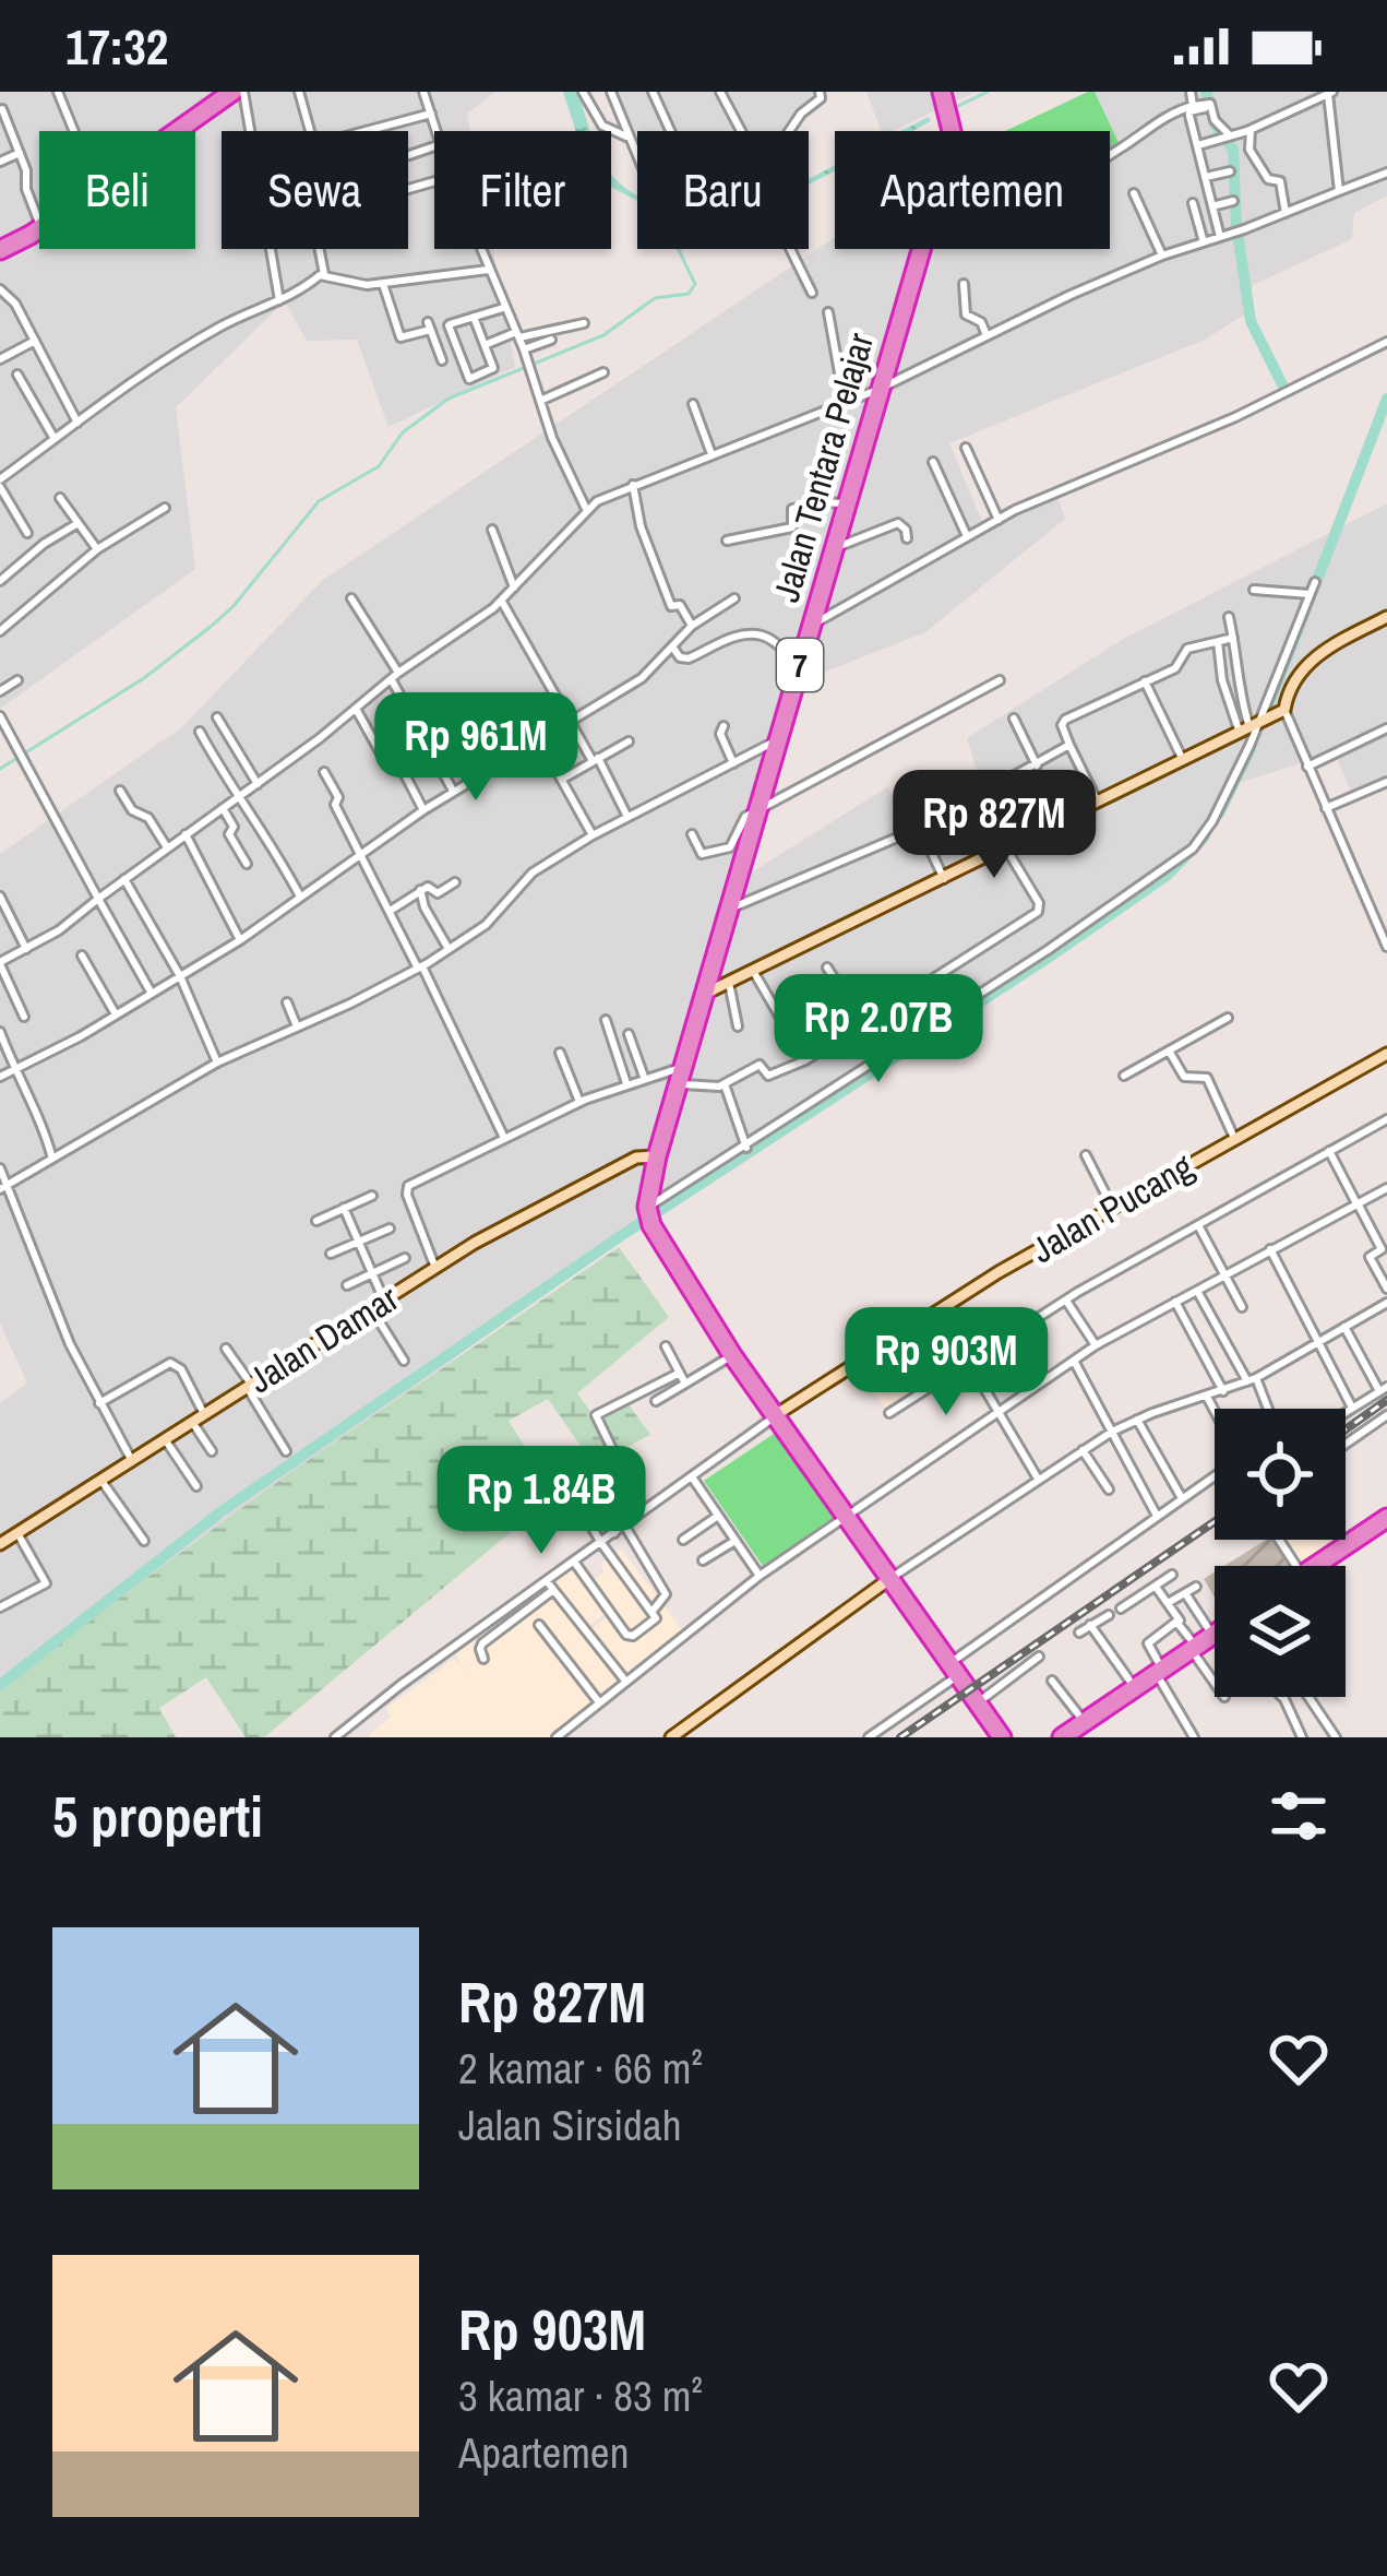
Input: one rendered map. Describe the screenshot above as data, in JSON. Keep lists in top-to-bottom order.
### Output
{
  "streets": {
    "highway": ["Jalan Tentara Pelajar", "7"],
    "street": ["Jalan Pucang", "Jalan Damar"]
  },
  "crossings": [
    ["Jalan Tentara Pelajar", "Jalan Damar"]
  ],
  "page": {
    "status": "17:32",
    "chip": [
      "Beli",
      "Sewa",
      "Filter",
      "Baru",
      "Apartemen"
    ],
    "price": [
      "Rp 961M",
      "Rp 827M",
      "Rp 2.07B",
      "Rp 903M",
      "Rp 1.84B"
    ],
    "heading": "5 properti",
    "list": [
      {
        "name": "Rp 827M",
        "note": "2 kamar · 66 m² · Jalan Sirsidah"
      },
      {
        "name": "Rp 903M",
        "note": "3 kamar · 83 m² · Apartemen"
      }
    ]
  }
}
